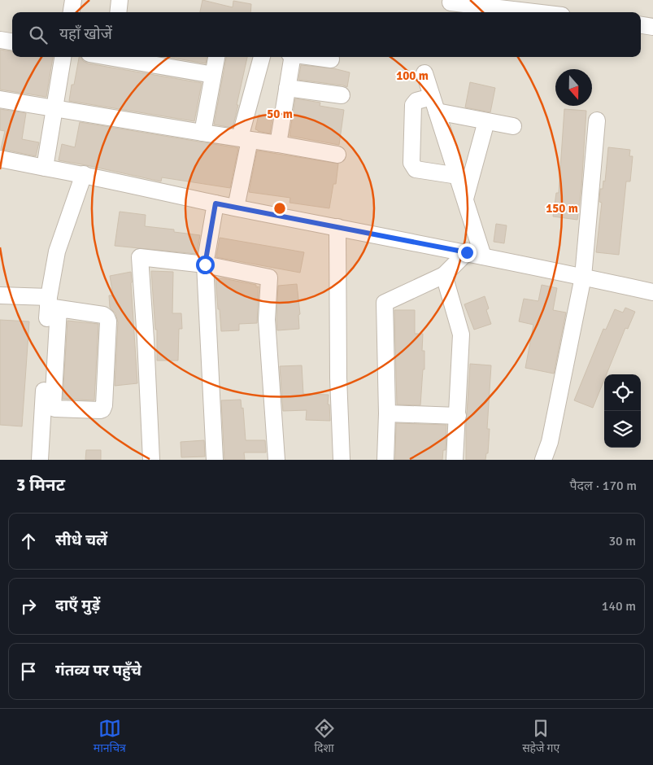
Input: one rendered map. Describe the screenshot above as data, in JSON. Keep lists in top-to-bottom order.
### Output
{
  "north": "bottom",
  "page": {
    "search": "यहाँ खोजें",
    "heading": ["3 मिनट", "पैदल · 170 m"],
    "list": [
      ["सीधे चलें", "30 m"],
      ["दाएँ मुड़ें", "140 m"],
      "गंतव्य पर पहुँचे"
    ],
    "nav": ["मानचित्र", "दिशा", "सहेजे गए"]
  },
  "rings": ["100 m", "50 m", "150 m"]
}
